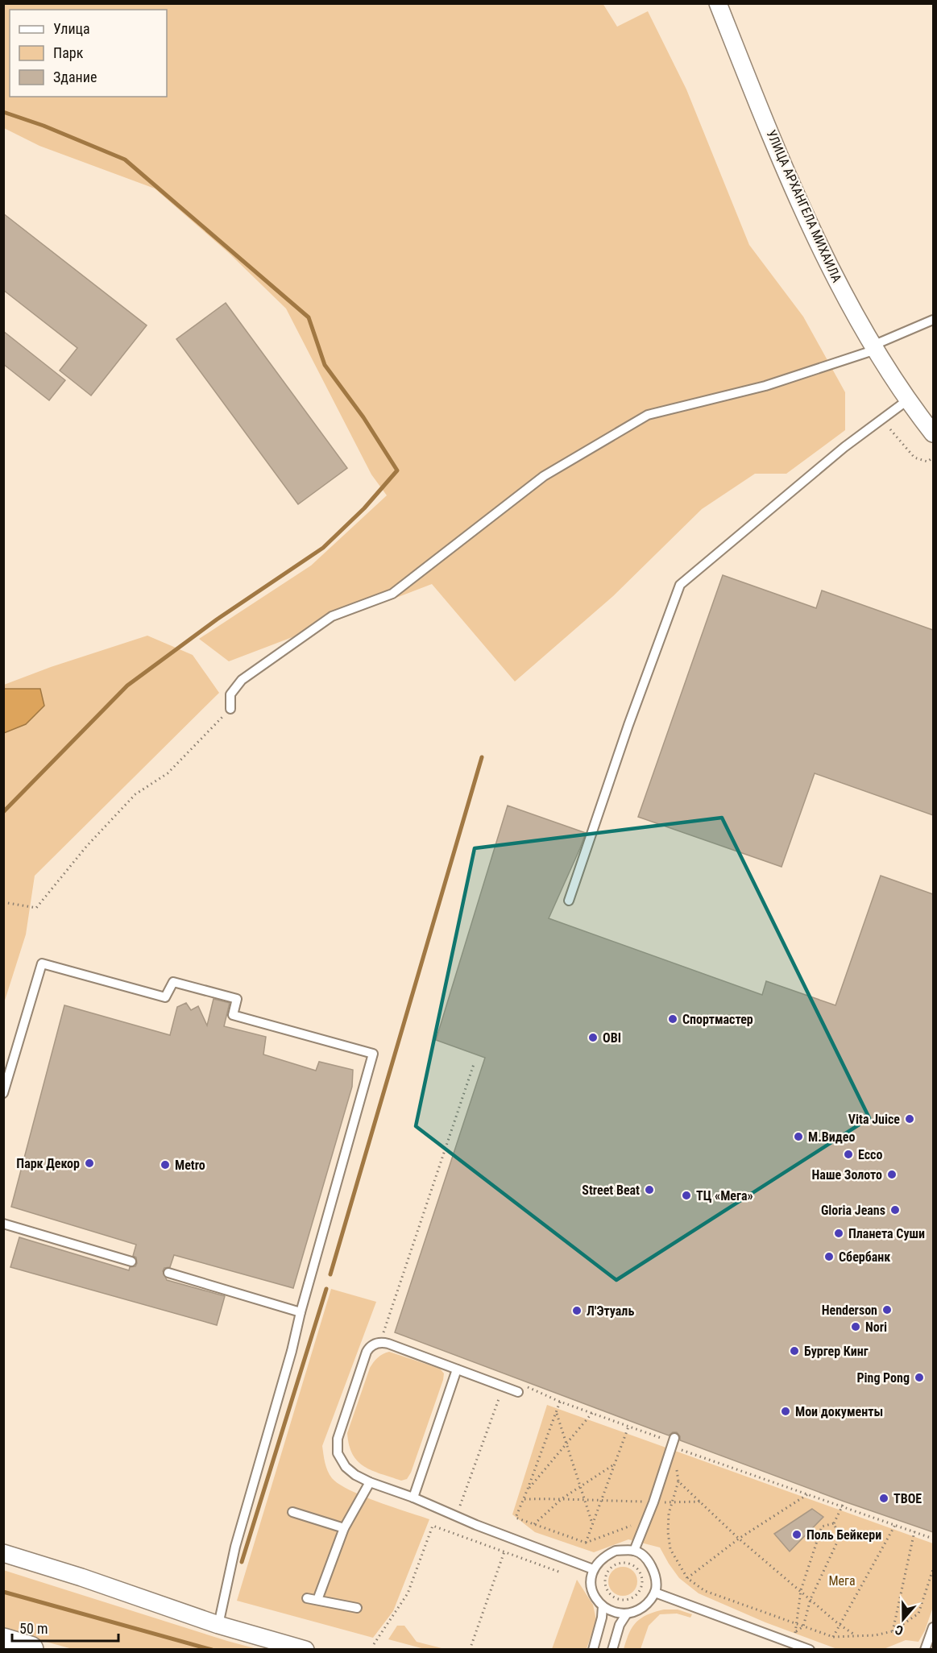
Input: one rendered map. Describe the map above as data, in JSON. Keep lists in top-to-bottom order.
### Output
{
  "streets": {
    "street": ["УЛИЦА АРХАНГЕЛА МИХАИЛА"]
  },
  "parks": ["Мега"],
  "places": [
    "Спортмастер",
    "OBI",
    "Vita Juice",
    "М.Видео",
    "Ecco",
    "Парк Декор",
    "Metro",
    "Наше Золото",
    "Street Beat",
    "ТЦ «Мега»",
    "Gloria Jeans",
    "Планета Суши",
    "Сбербанк",
    "Henderson",
    "Л'Этуаль",
    "Nori",
    "Бургер Кинг",
    "Ping Pong",
    "Мои документы",
    "ТВОЕ",
    "Поль Бейкери"
  ],
  "legend": ["Улица", "Парк", "Здание"],
  "scale_bar": "50 m",
  "north": "bottom"
}
